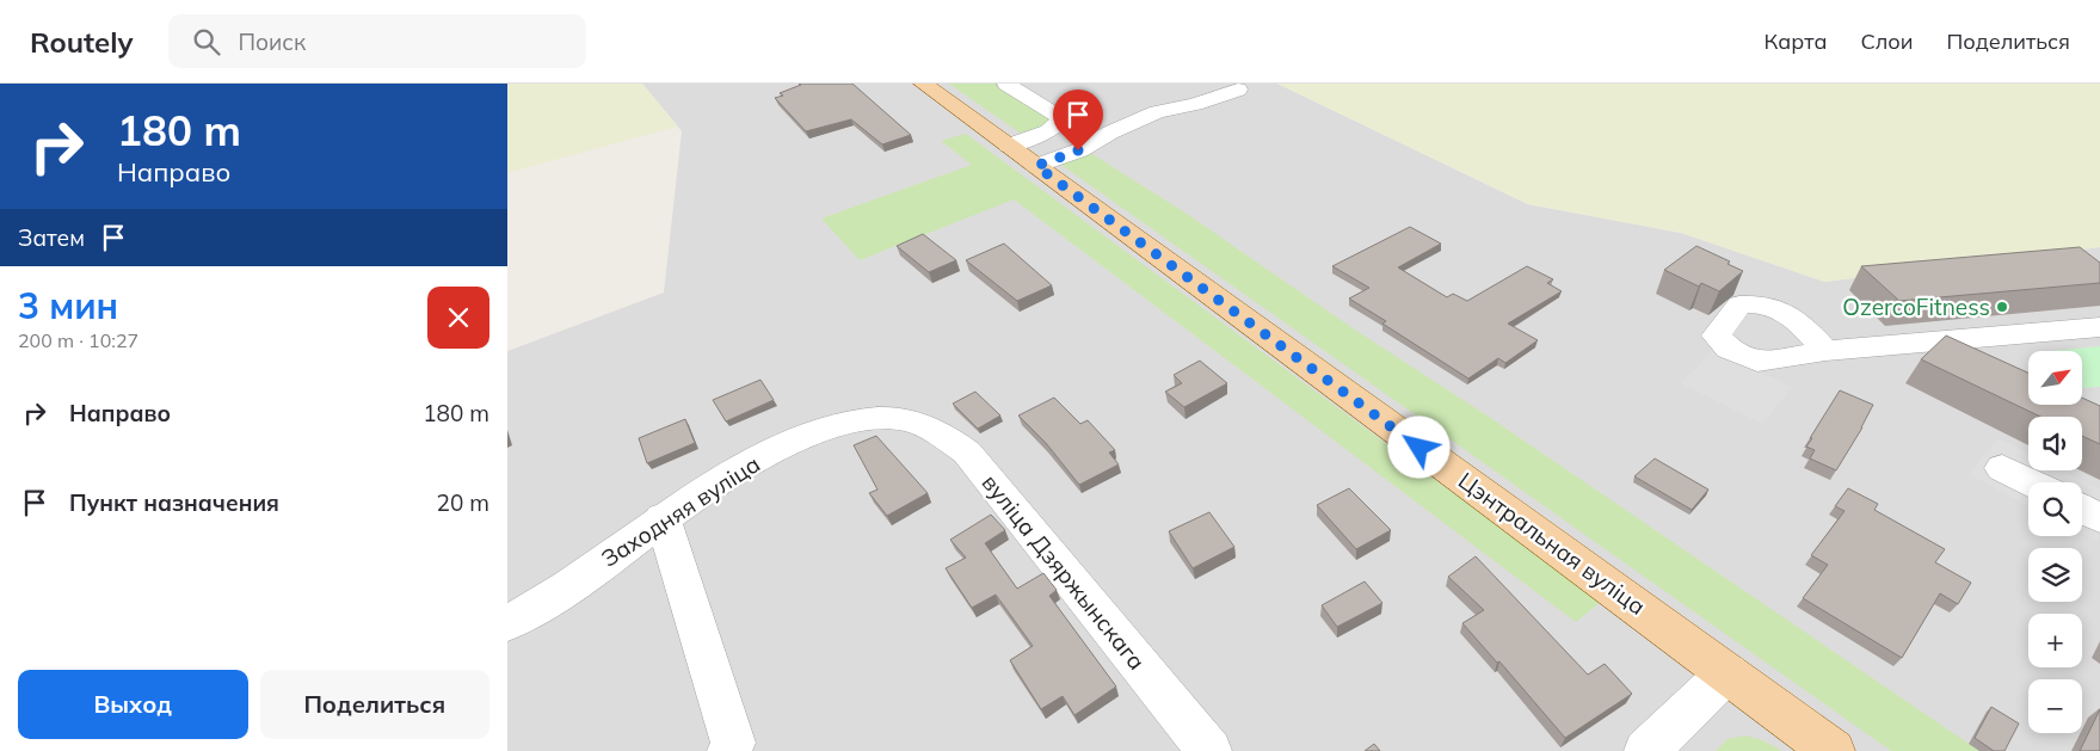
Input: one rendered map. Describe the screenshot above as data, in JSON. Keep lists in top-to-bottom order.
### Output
{
  "streets": {
    "main road": ["Цэнтральная вуліца"],
    "street": ["Заходняя вуліца", "вуліца Дзяржынскага"]
  },
  "crossings": [
    ["Заходняя вуліца", "вуліца Дзяржынскага"]
  ],
  "places": ["OzercoFitness"],
  "north": "top right",
  "page": {
    "header": "Routely",
    "search": "Поиск",
    "nav": ["Карта", "Слои", "Поделиться"],
    "turn": ["180 m", "Направо"],
    "then": "Затем",
    "heading": ["3 мин", "200 m · 10:27"],
    "map_buttons": ["+", "−"],
    "list": [
      {
        "name": "Направо",
        "value": "180 m"
      },
      {
        "name": "Пункт назначения",
        "value": "20 m"
      }
    ],
    "buttons": ["Выход", "Поделиться"]
  }
}
